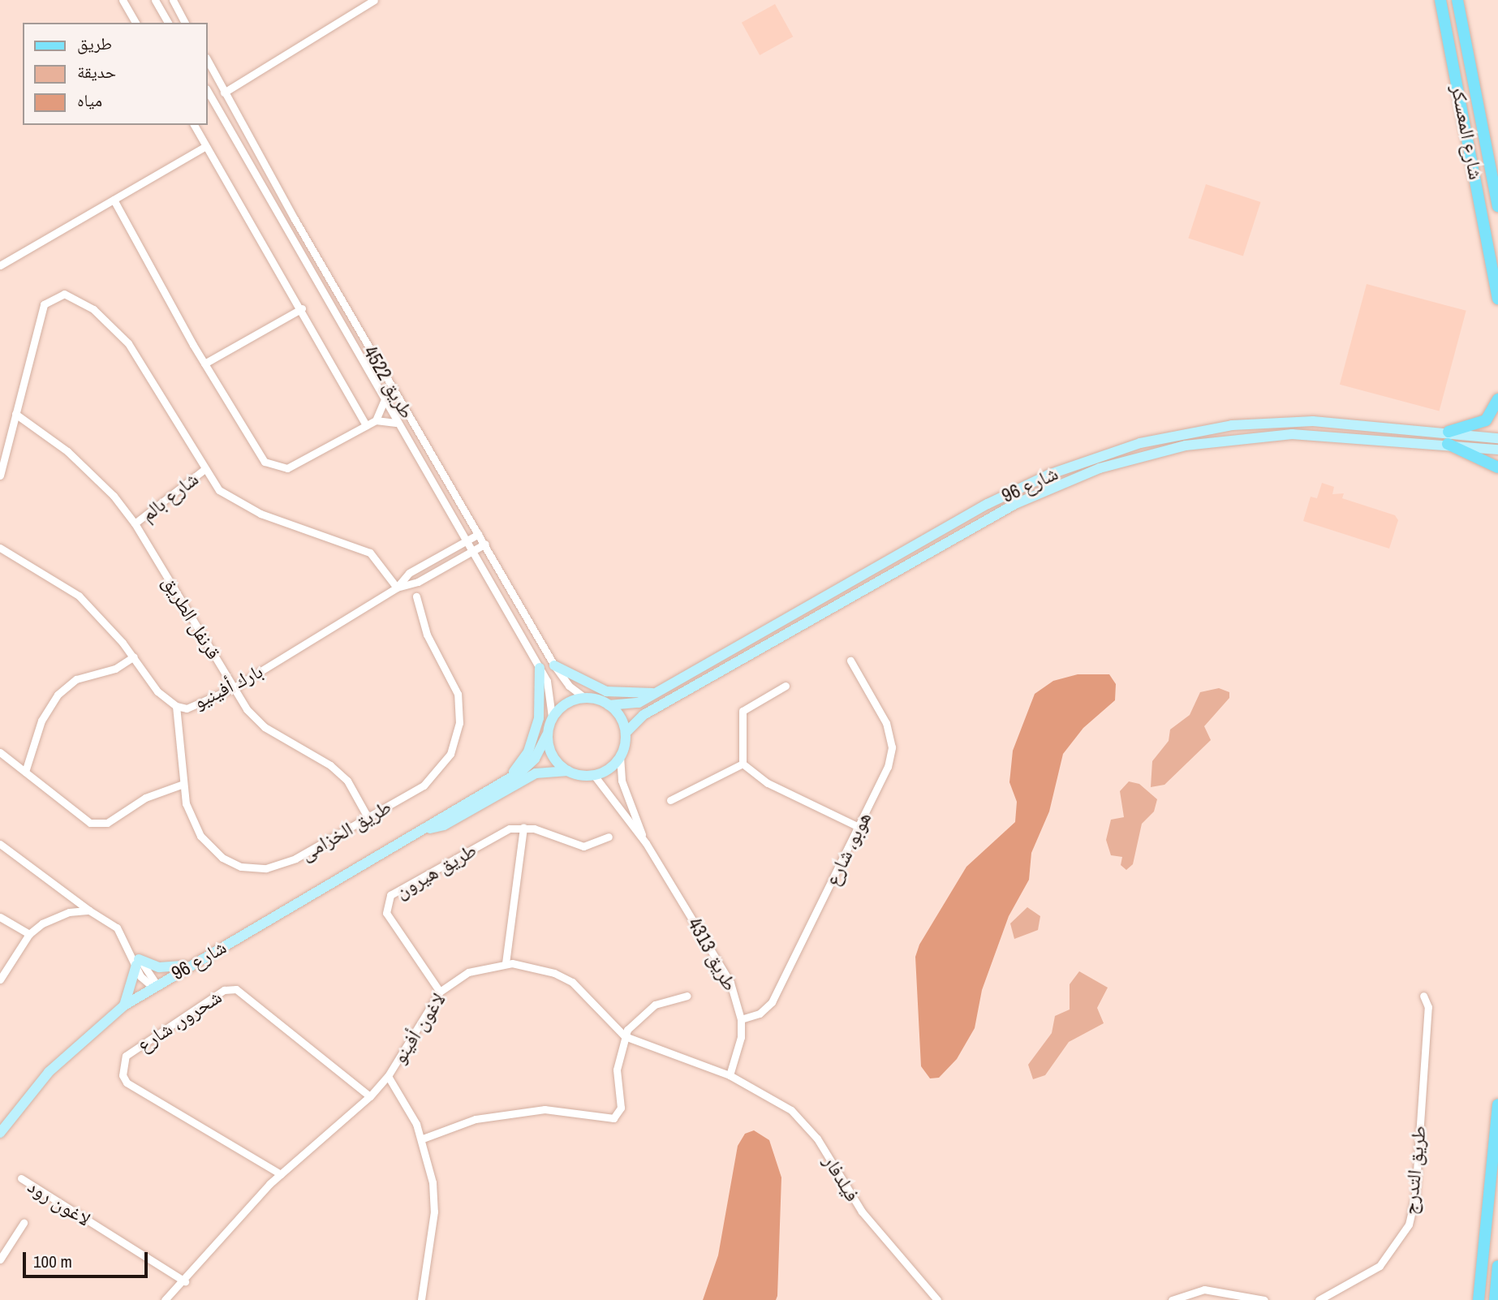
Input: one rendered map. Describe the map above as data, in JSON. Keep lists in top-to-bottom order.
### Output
{
  "streets": {
    "main road": ["شارع المعسكر"],
    "street": [
      "طريق 4522",
      "شارع 96",
      "شارع بالم",
      "قرنفل الطريق",
      "بارك أفينيو",
      "طريق الخزامى",
      "هوبو، شارع",
      "طريق هيرون",
      "طريق 4313",
      "شحرور، شارع",
      "لاغون أفينو",
      "طريق التدرج",
      "فيلدفار",
      "لاغون رود"
    ]
  },
  "crossings": [
    ["طريق 4522", "شارع 96"],
    ["طريق 4522", "بارك أفينيو"],
    ["طريق 4522", "طريق 4313"],
    ["شارع 96", "طريق 4313"],
    ["شارع بالم", "قرنفل الطريق"],
    ["قرنفل الطريق", "بارك أفينيو"],
    ["قرنفل الطريق", "طريق الخزامى"],
    ["بارك أفينيو", "طريق الخزامى"],
    ["هوبو، شارع", "طريق 4313"],
    ["طريق هيرون", "لاغون أفينو"],
    ["طريق 4313", "لاغون أفينو"],
    ["طريق 4313", "فيلدفار"],
    ["شحرور، شارع", "لاغون أفينو"],
    ["لاغون أفينو", "فيلدفار"],
    ["لاغون أفينو", "لاغون رود"]
  ],
  "legend": ["طريق", "حديقة", "مياه"],
  "scale_bar": "100 m"
}
